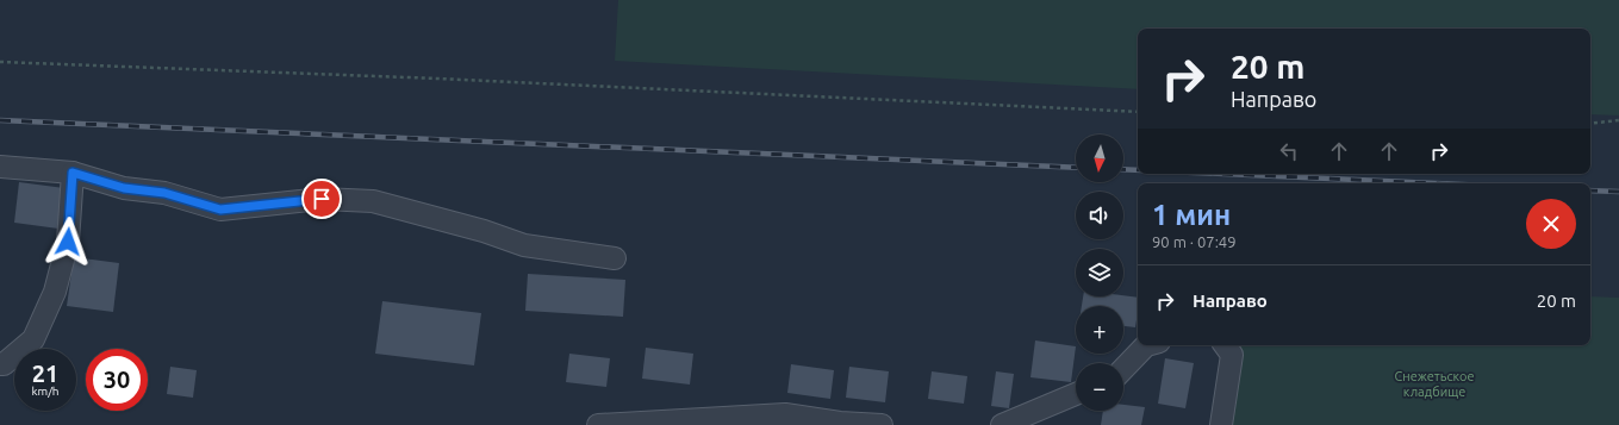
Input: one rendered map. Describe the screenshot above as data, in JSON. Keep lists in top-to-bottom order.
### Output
{
  "parks": ["Снежетьское кладбище"],
  "north": "bottom",
  "page": {
    "turn": ["20 m", "Направо"],
    "map_buttons": ["+", "−"],
    "heading": ["1 мин", "90 m · 07:49"],
    "list": [
      {
        "name": "Направо",
        "value": "20 m"
      }
    ],
    "speed": "21 km/h",
    "limit": "30"
  }
}
